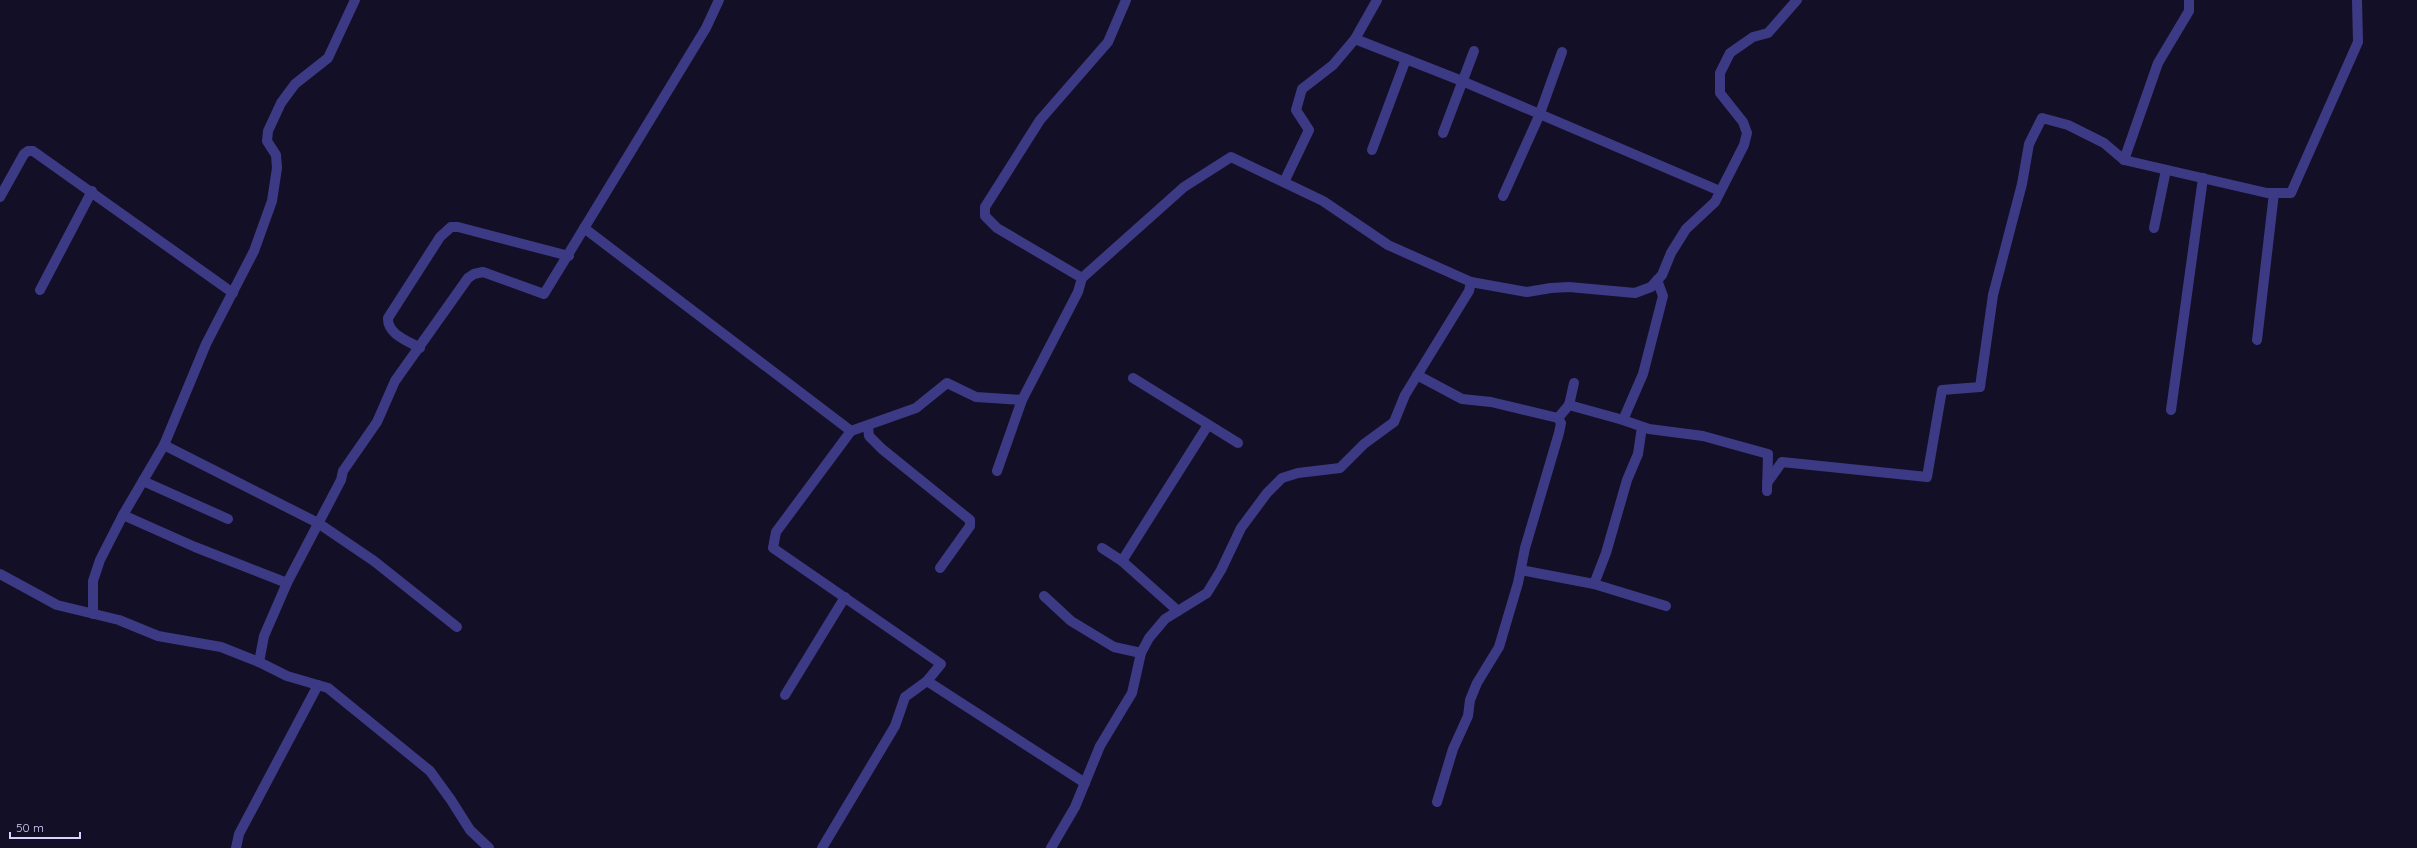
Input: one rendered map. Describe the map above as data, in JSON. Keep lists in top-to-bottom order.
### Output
{
  "scale_bar": "50 m"
}
